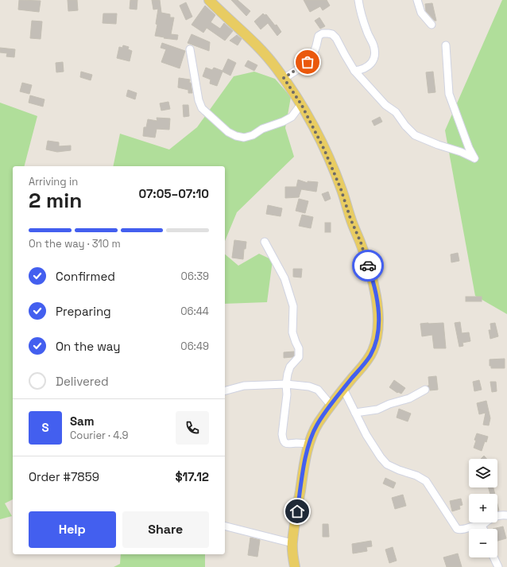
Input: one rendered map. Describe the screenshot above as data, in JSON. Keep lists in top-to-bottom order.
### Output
{
  "page": {
    "heading": ["2 min", "Arriving in", "07:05–07:10"],
    "panel": [
      "Sam",
      "Courier · 4.9",
      "Order #7859",
      "$17.12"
    ],
    "bar": "On the way · 310 m",
    "list": [
      ["Confirmed", "06:39"],
      ["Preparing", "06:44"],
      ["On the way", "06:49"],
      "Delivered"
    ],
    "round": "S",
    "map_buttons": ["+", "−"],
    "buttons": ["Help", "Share"]
  }
}
